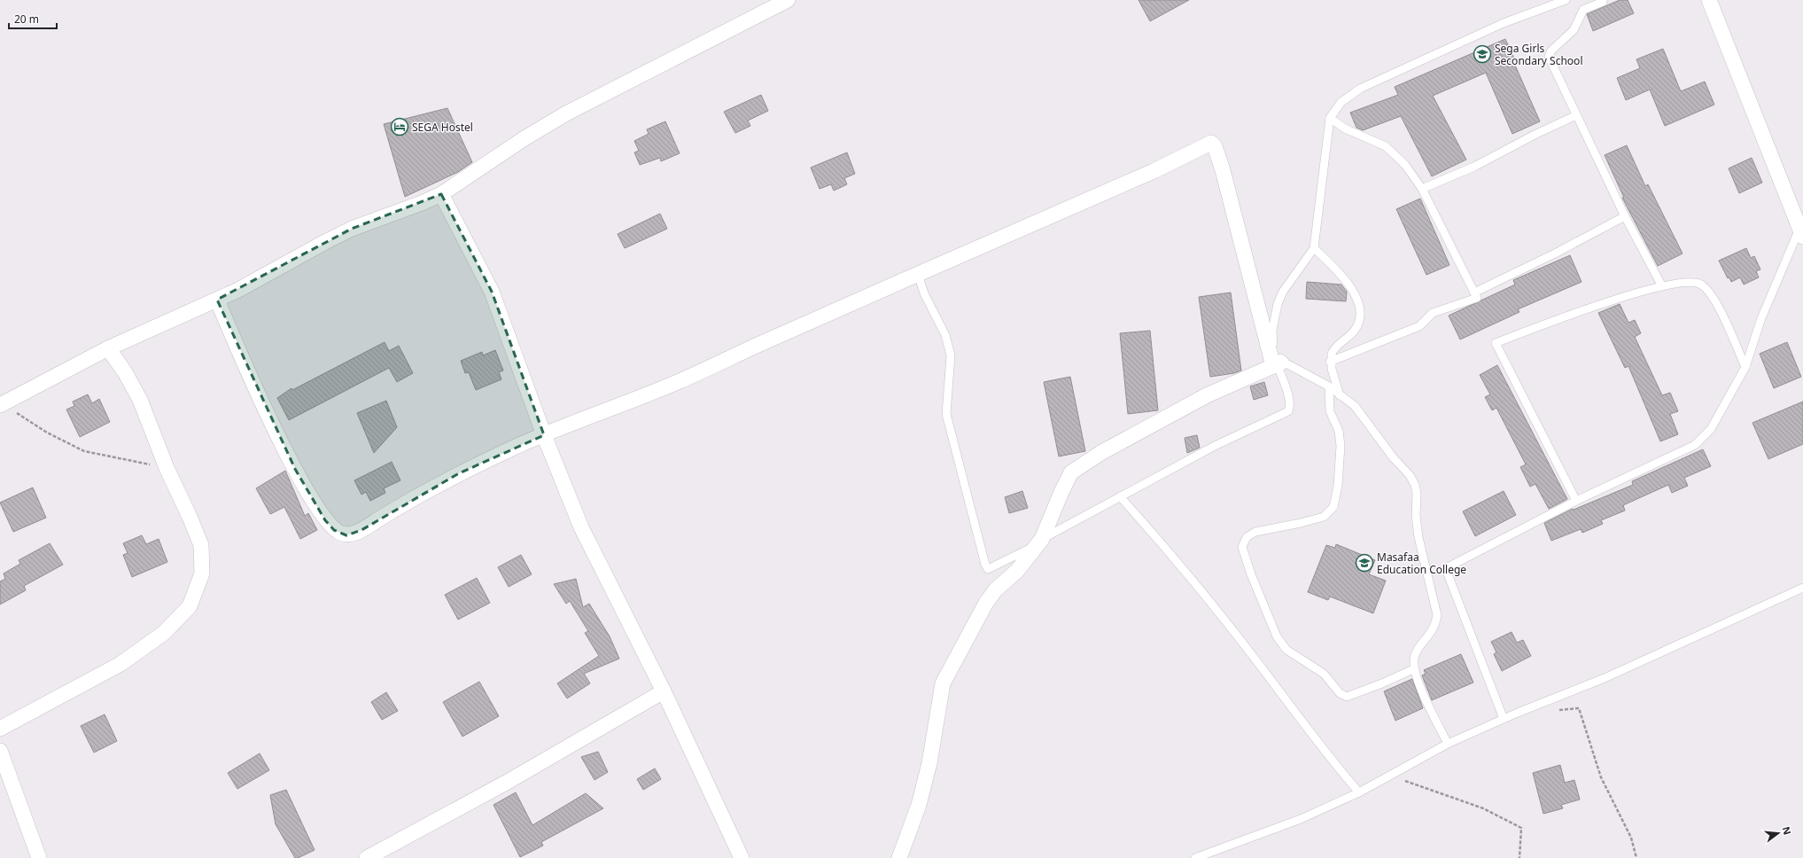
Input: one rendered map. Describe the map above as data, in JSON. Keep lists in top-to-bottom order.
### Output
{
  "places": {
    "school or university": ["Sega Girls Secondary School", "Masafaa Education College"],
    "hotel": ["SEGA Hostel"]
  },
  "scale_bar": "20 m",
  "north": "right"
}
